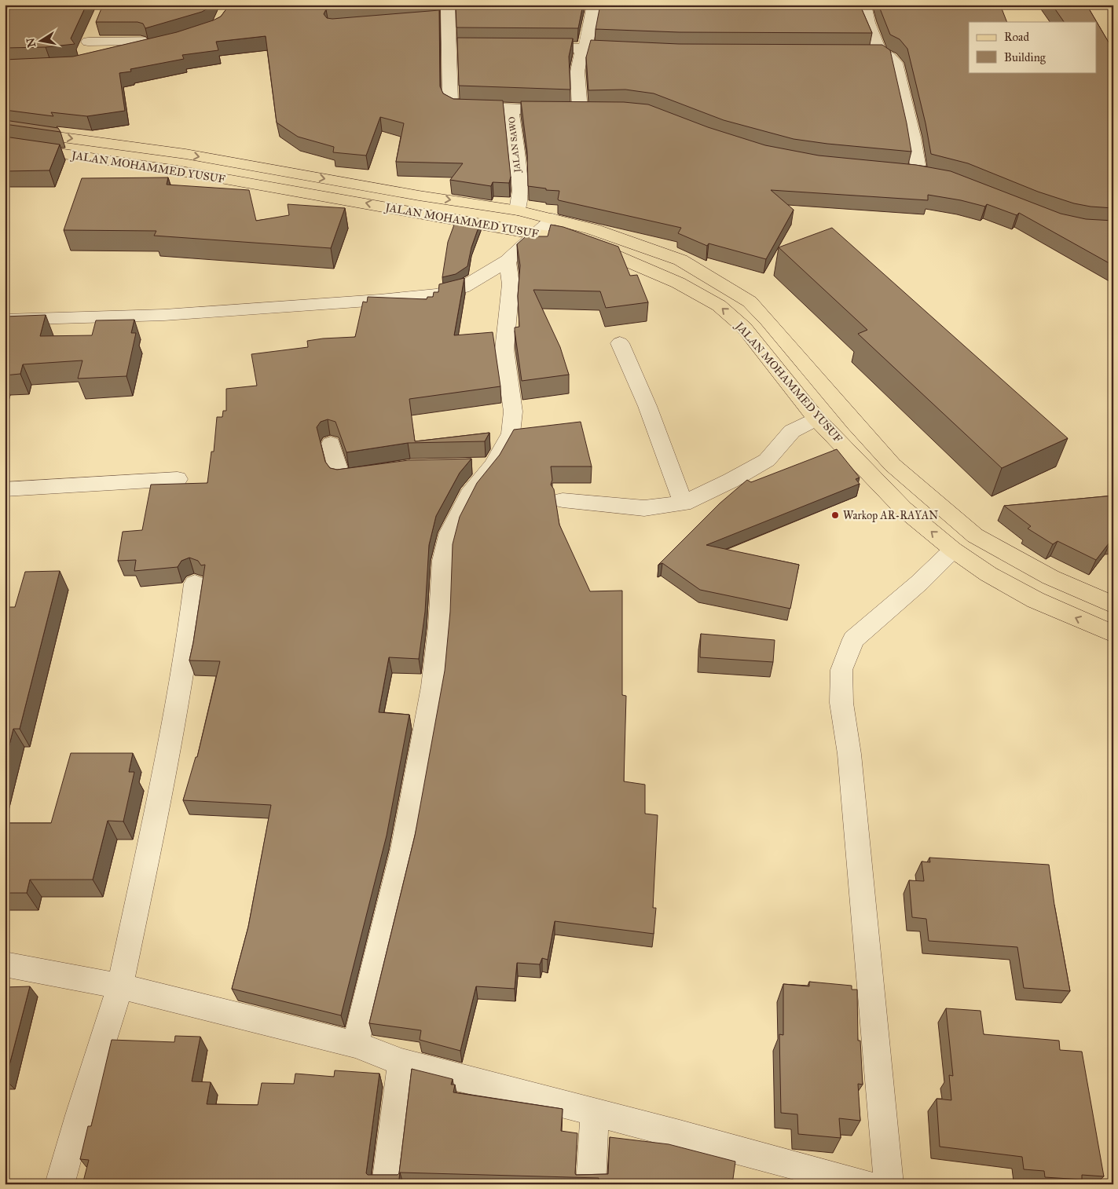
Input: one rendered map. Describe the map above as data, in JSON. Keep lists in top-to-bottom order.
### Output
{
  "streets": {
    "main road": ["JALAN MOHAMMED YUSUF"],
    "street": ["JALAN SAWO"]
  },
  "crossings": [
    ["JALAN SAWO", "JALAN MOHAMMED YUSUF"]
  ],
  "places": ["Warkop AR-RAYAN"],
  "legend": ["Road", "Building"],
  "north": "left"
}
